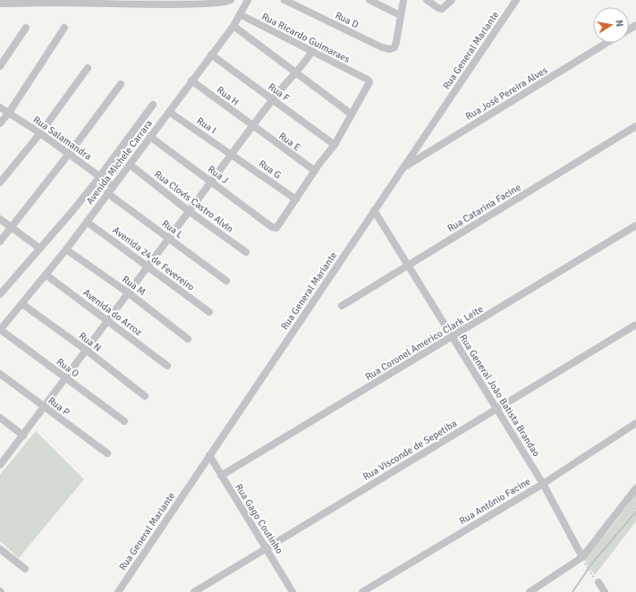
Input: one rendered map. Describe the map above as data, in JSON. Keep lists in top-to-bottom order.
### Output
{
  "streets": {
    "street": [
      "Rua D",
      "Rua Ricardo Guimaraes",
      "Rua General Mariante",
      "Rua F",
      "Rua José Pereira Alves",
      "Rua H",
      "Rua I",
      "Rua Salamandra",
      "Rua E",
      "Avenida Michele Carrara",
      "Rua G",
      "Rua J",
      "Rua Clovis Castro Alvin",
      "Rua Catarina Facine",
      "Rua L",
      "Avenida 24 de Fevereiro",
      "Rua M",
      "Avenida do Arroz",
      "Rua N",
      "Rua Coronel Americo Clark Leite",
      "Rua O",
      "Rua General João Batista Brandao",
      "Rua P",
      "Rua Visconde de Sepetiba",
      "Rua Antônio Facine",
      "Rua Gago Coutinho"
    ]
  },
  "crossings": [
    ["Rua Ricardo Guimaraes", "Avenida Michele Carrara"],
    ["Rua General Mariante", "Rua José Pereira Alves"],
    ["Rua General Mariante", "Rua General João Batista Brandao"],
    ["Rua General Mariante", "Rua Gago Coutinho"],
    ["Rua F", "Avenida Michele Carrara"],
    ["Rua H", "Rua E"],
    ["Rua H", "Avenida Michele Carrara"],
    ["Rua I", "Avenida Michele Carrara"],
    ["Rua I", "Rua G"],
    ["Rua Salamandra", "Avenida Michele Carrara"],
    ["Avenida Michele Carrara", "Rua J"],
    ["Avenida Michele Carrara", "Rua Clovis Castro Alvin"],
    ["Avenida Michele Carrara", "Rua L"],
    ["Avenida Michele Carrara", "Avenida 24 de Fevereiro"],
    ["Avenida Michele Carrara", "Rua M"],
    ["Avenida Michele Carrara", "Avenida do Arroz"],
    ["Avenida Michele Carrara", "Rua N"],
    ["Avenida Michele Carrara", "Rua O"],
    ["Rua G", "Rua J"],
    ["Rua Catarina Facine", "Rua General João Batista Brandao"],
    ["Rua Coronel Americo Clark Leite", "Rua General João Batista Brandao"],
    ["Rua Coronel Americo Clark Leite", "Rua Gago Coutinho"],
    ["Rua General João Batista Brandao", "Rua Visconde de Sepetiba"],
    ["Rua General João Batista Brandao", "Rua Antônio Facine"],
    ["Rua Visconde de Sepetiba", "Rua Gago Coutinho"]
  ],
  "north": "right"
}
